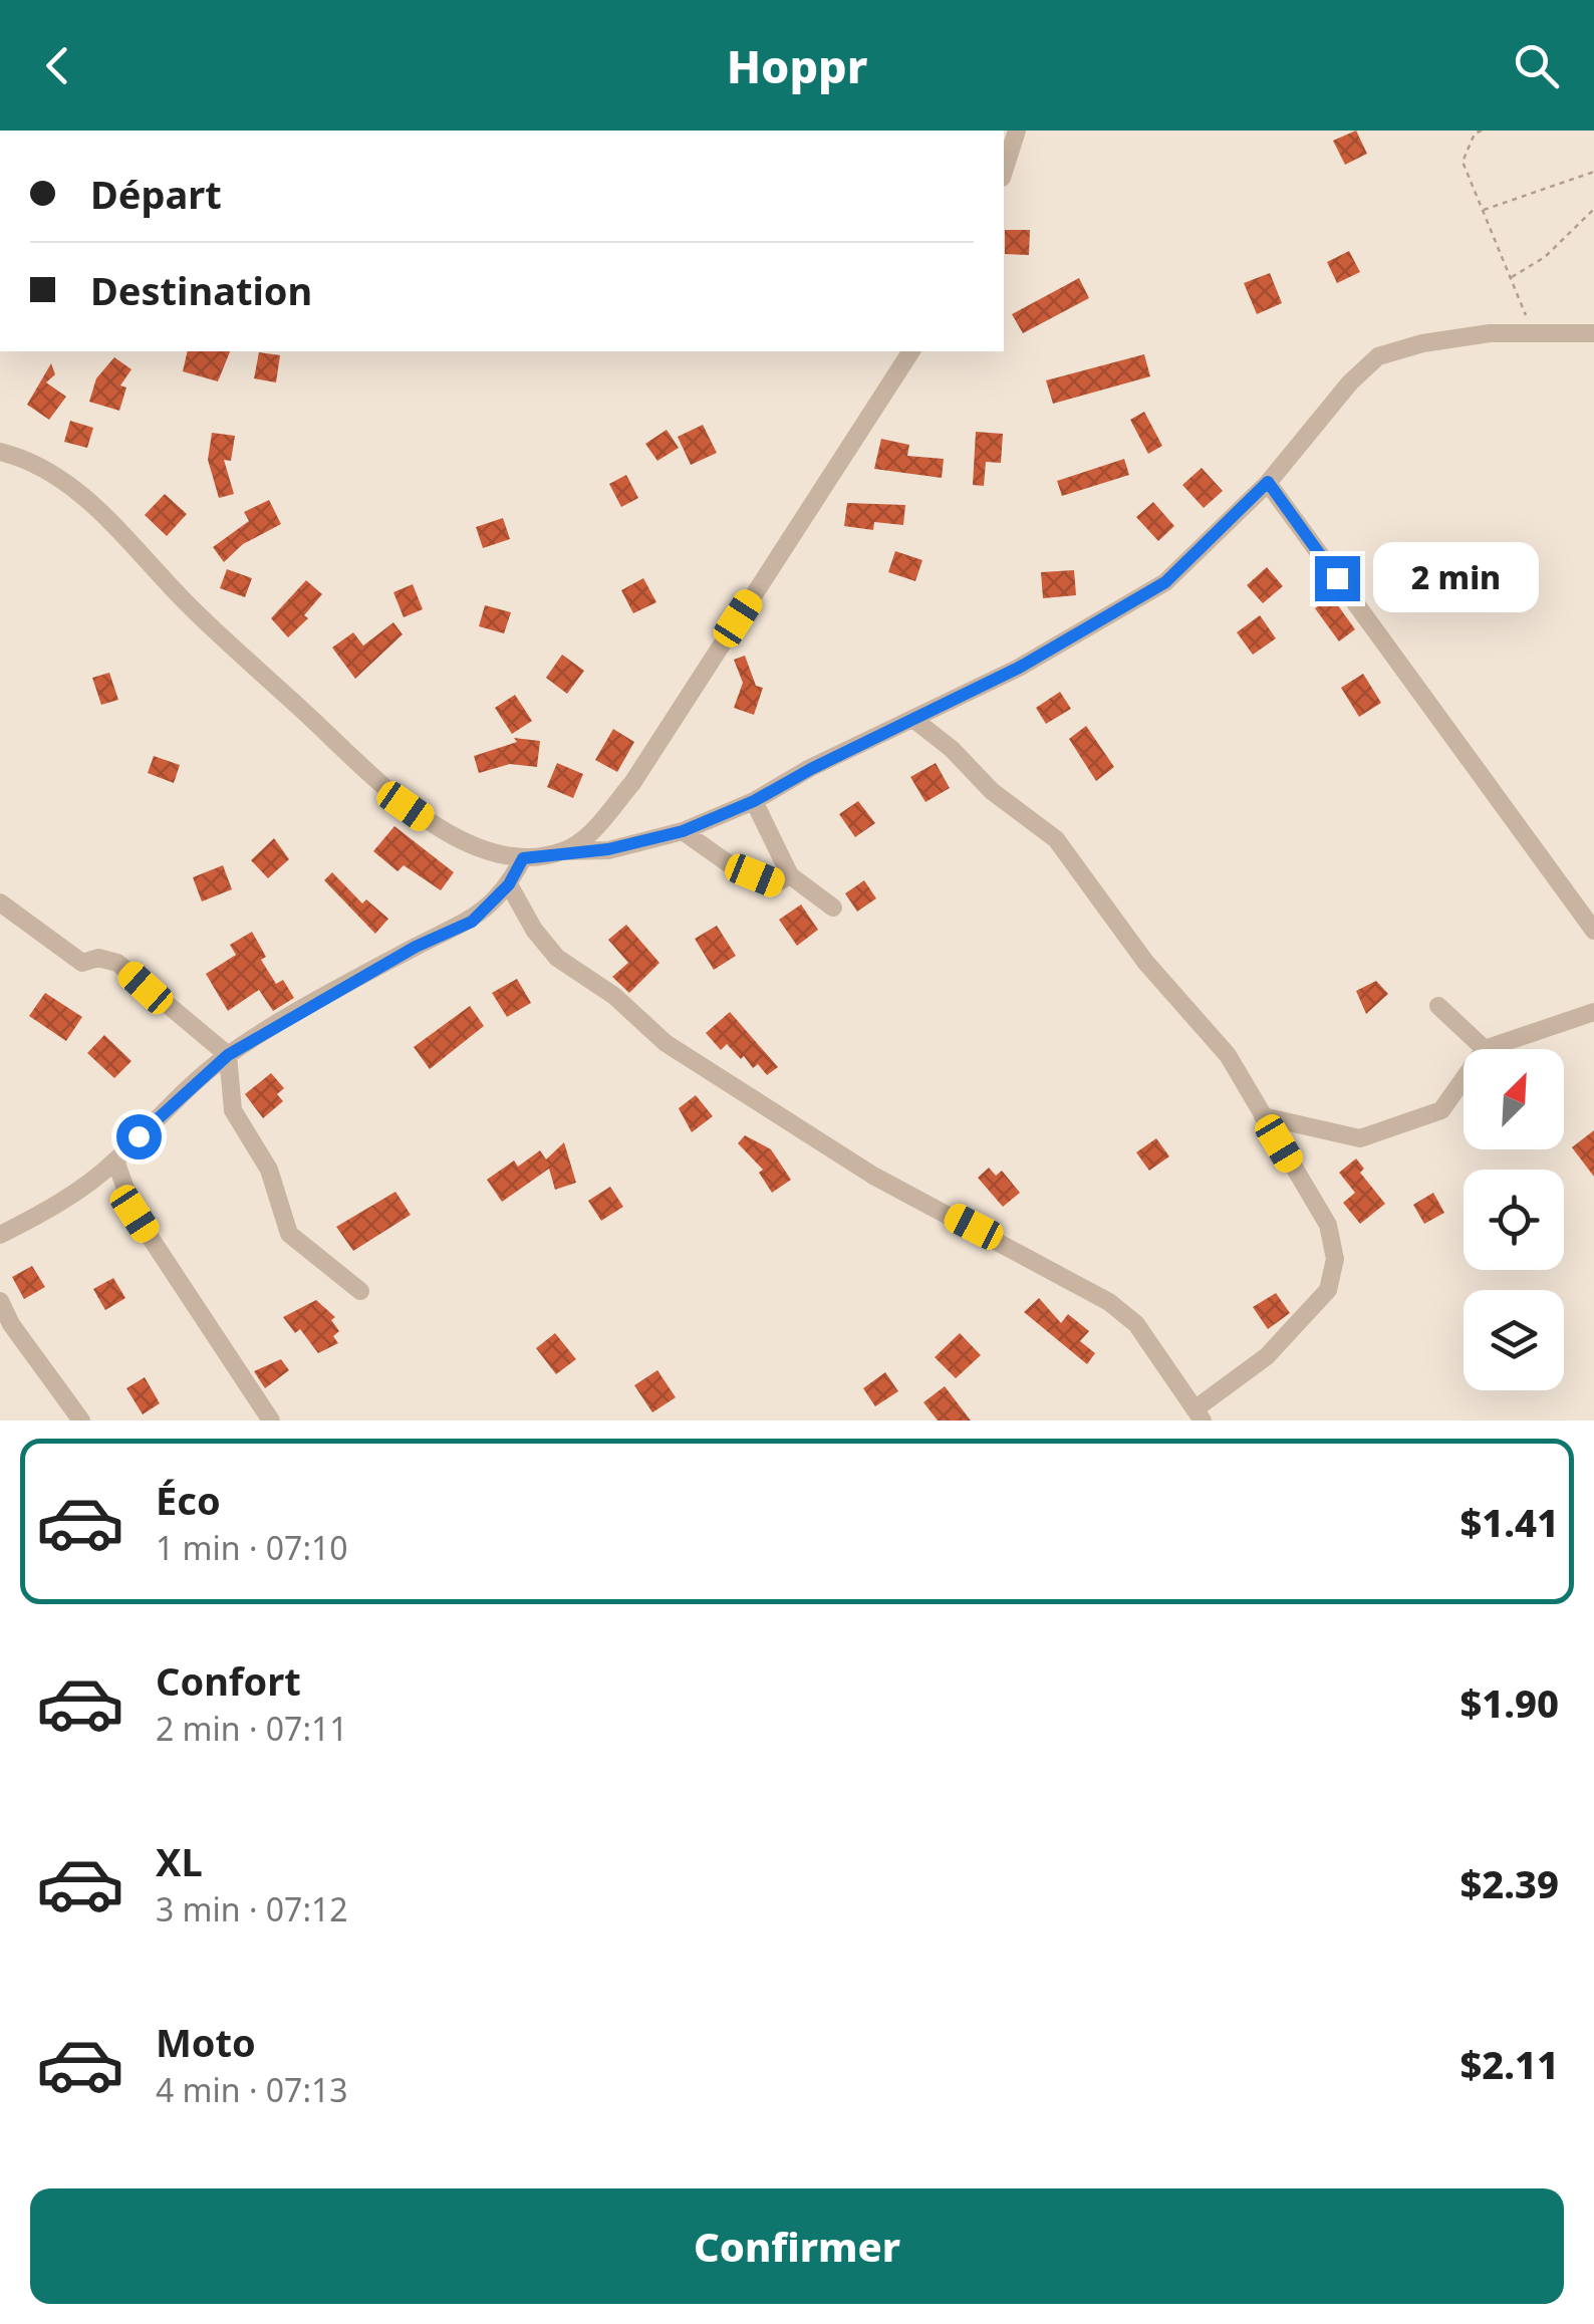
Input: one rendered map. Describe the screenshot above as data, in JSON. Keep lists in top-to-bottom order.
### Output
{
  "north": "top right",
  "page": {
    "header": "Hoppr",
    "banner": ["Départ", "Destination"],
    "bubble": "2 min",
    "list": [
      {
        "name": "Éco",
        "note": "1 min · 07:10",
        "value": "$1.41"
      },
      {
        "name": "Confort",
        "note": "2 min · 07:11",
        "value": "$1.90"
      },
      {
        "name": "XL",
        "note": "3 min · 07:12",
        "value": "$2.39"
      },
      {
        "name": "Moto",
        "note": "4 min · 07:13",
        "value": "$2.11"
      }
    ],
    "buttons": "Confirmer"
  }
}
